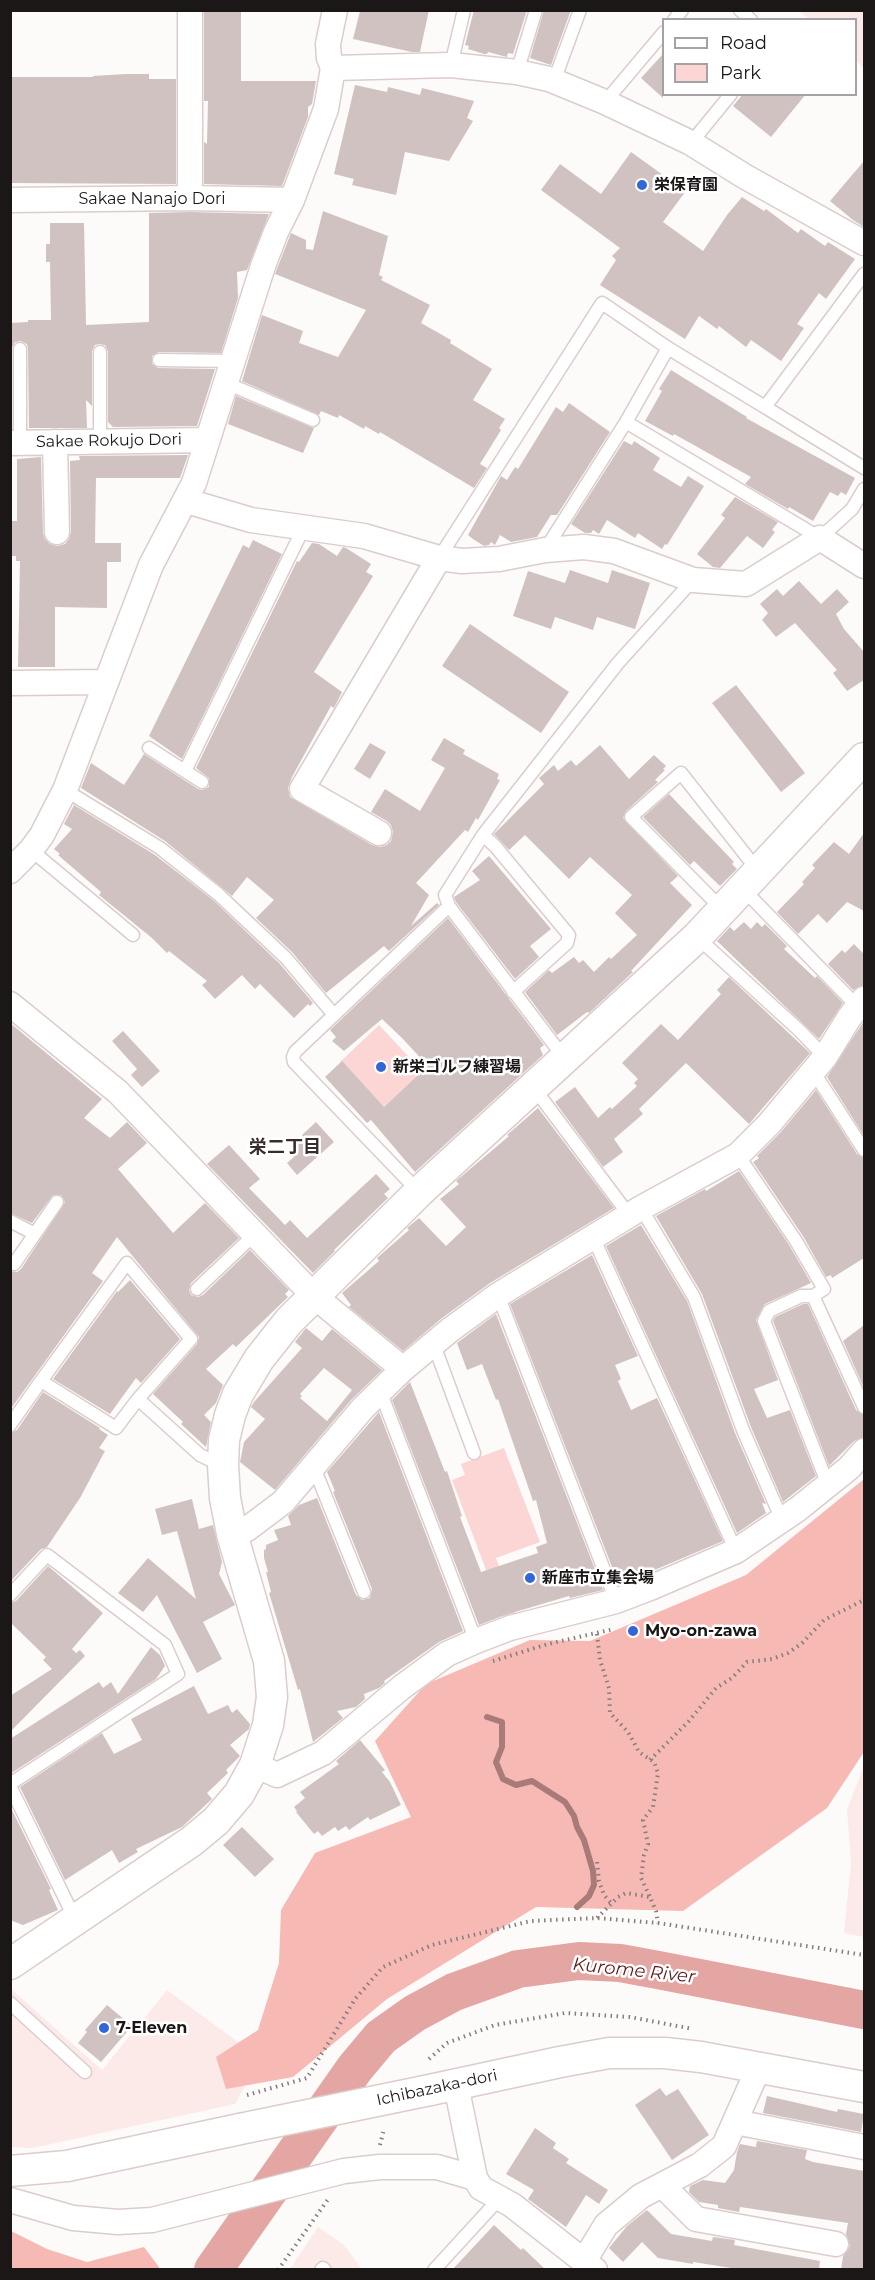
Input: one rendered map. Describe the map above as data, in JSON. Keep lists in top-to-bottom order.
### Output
{
  "streets": {
    "street": ["Sakae Nanajo Dori", "Sakae Rokujo Dori", "Ichibazaka-dori"]
  },
  "districts": ["栄二丁目"],
  "water": ["Kurome River"],
  "places": [
    "栄保育園",
    "新栄ゴルフ練習場",
    "新座市立集会場",
    "Myo-on-zawa",
    "7-Eleven"
  ],
  "legend": ["Road", "Park"]
}
